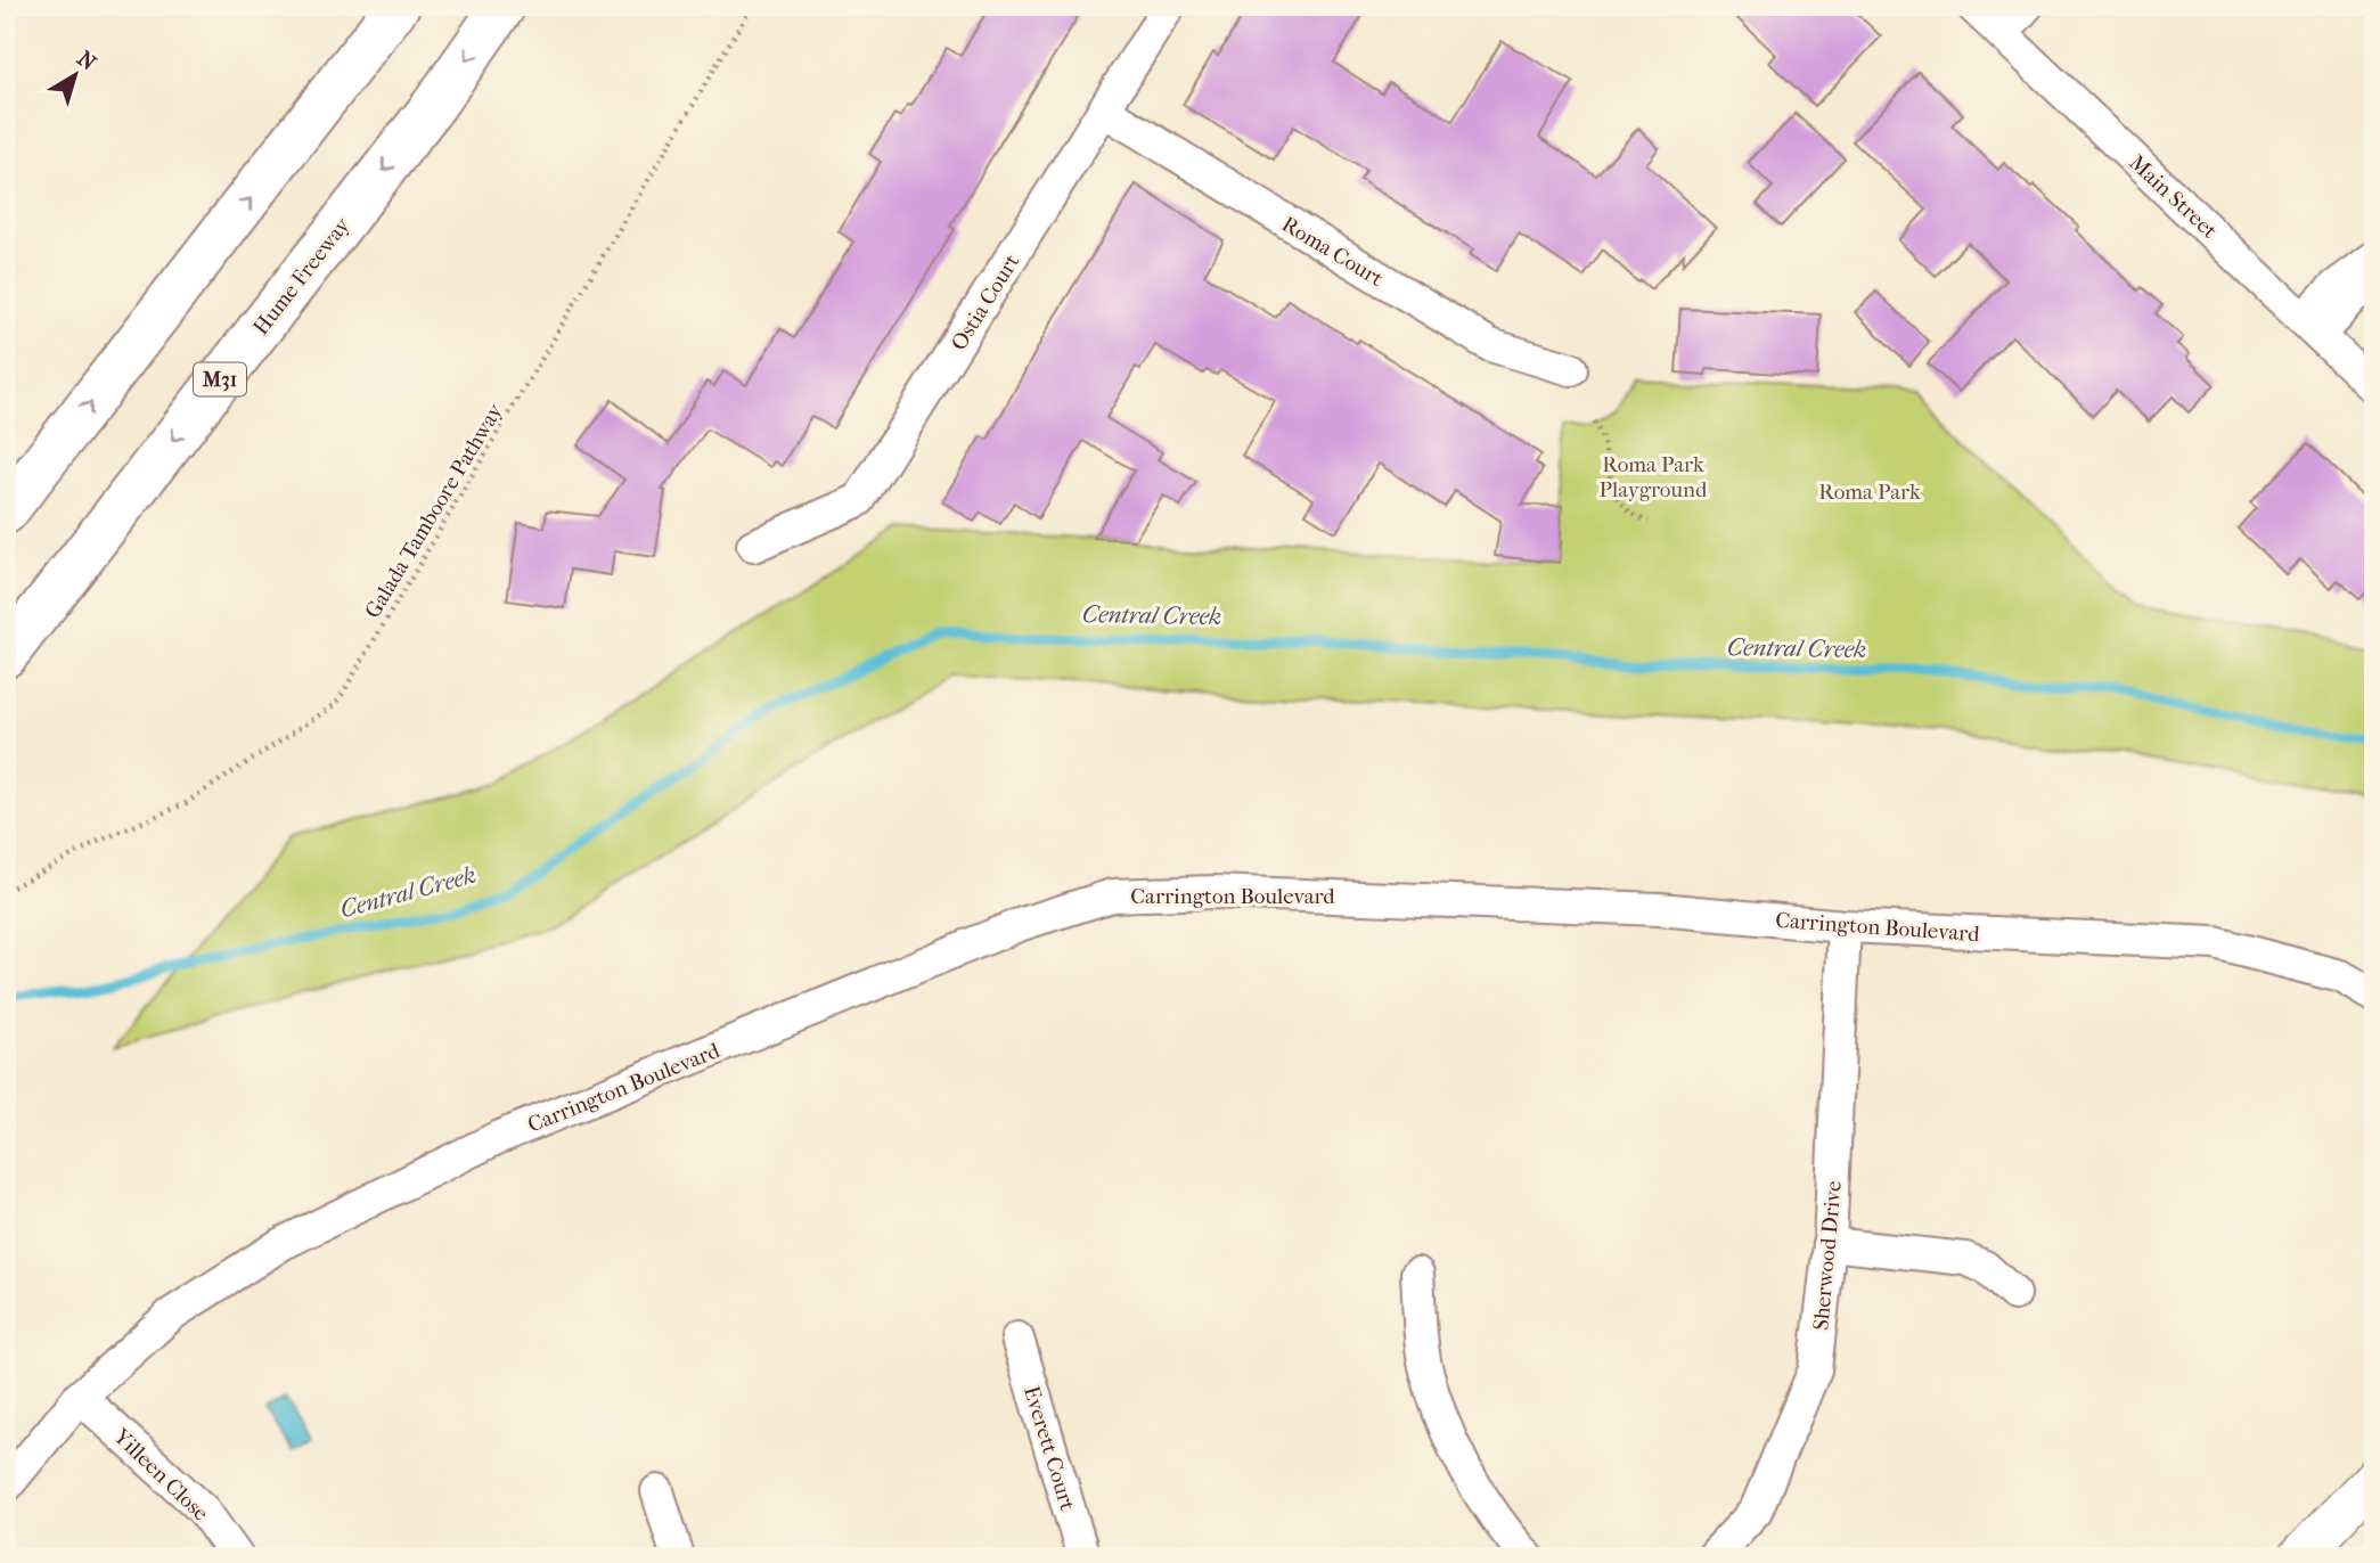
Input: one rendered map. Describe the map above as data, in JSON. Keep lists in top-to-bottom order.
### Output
{
  "streets": {
    "highway": ["Hume Freeway", "M31"],
    "street": [
      "Main Street",
      "Roma Court",
      "Ostia Court",
      "Carrington Boulevard",
      "Sherwood Drive",
      "Everett Court",
      "Yilleen Close"
    ],
    "path": ["Galada Tamboore Pathway"]
  },
  "crossings": [
    ["Roma Court", "Ostia Court"],
    ["Carrington Boulevard", "Sherwood Drive"],
    ["Carrington Boulevard", "Yilleen Close"]
  ],
  "water": ["Central Creek"],
  "parks": ["Roma Park Playground", "Roma Park"],
  "north": "top right"
}
